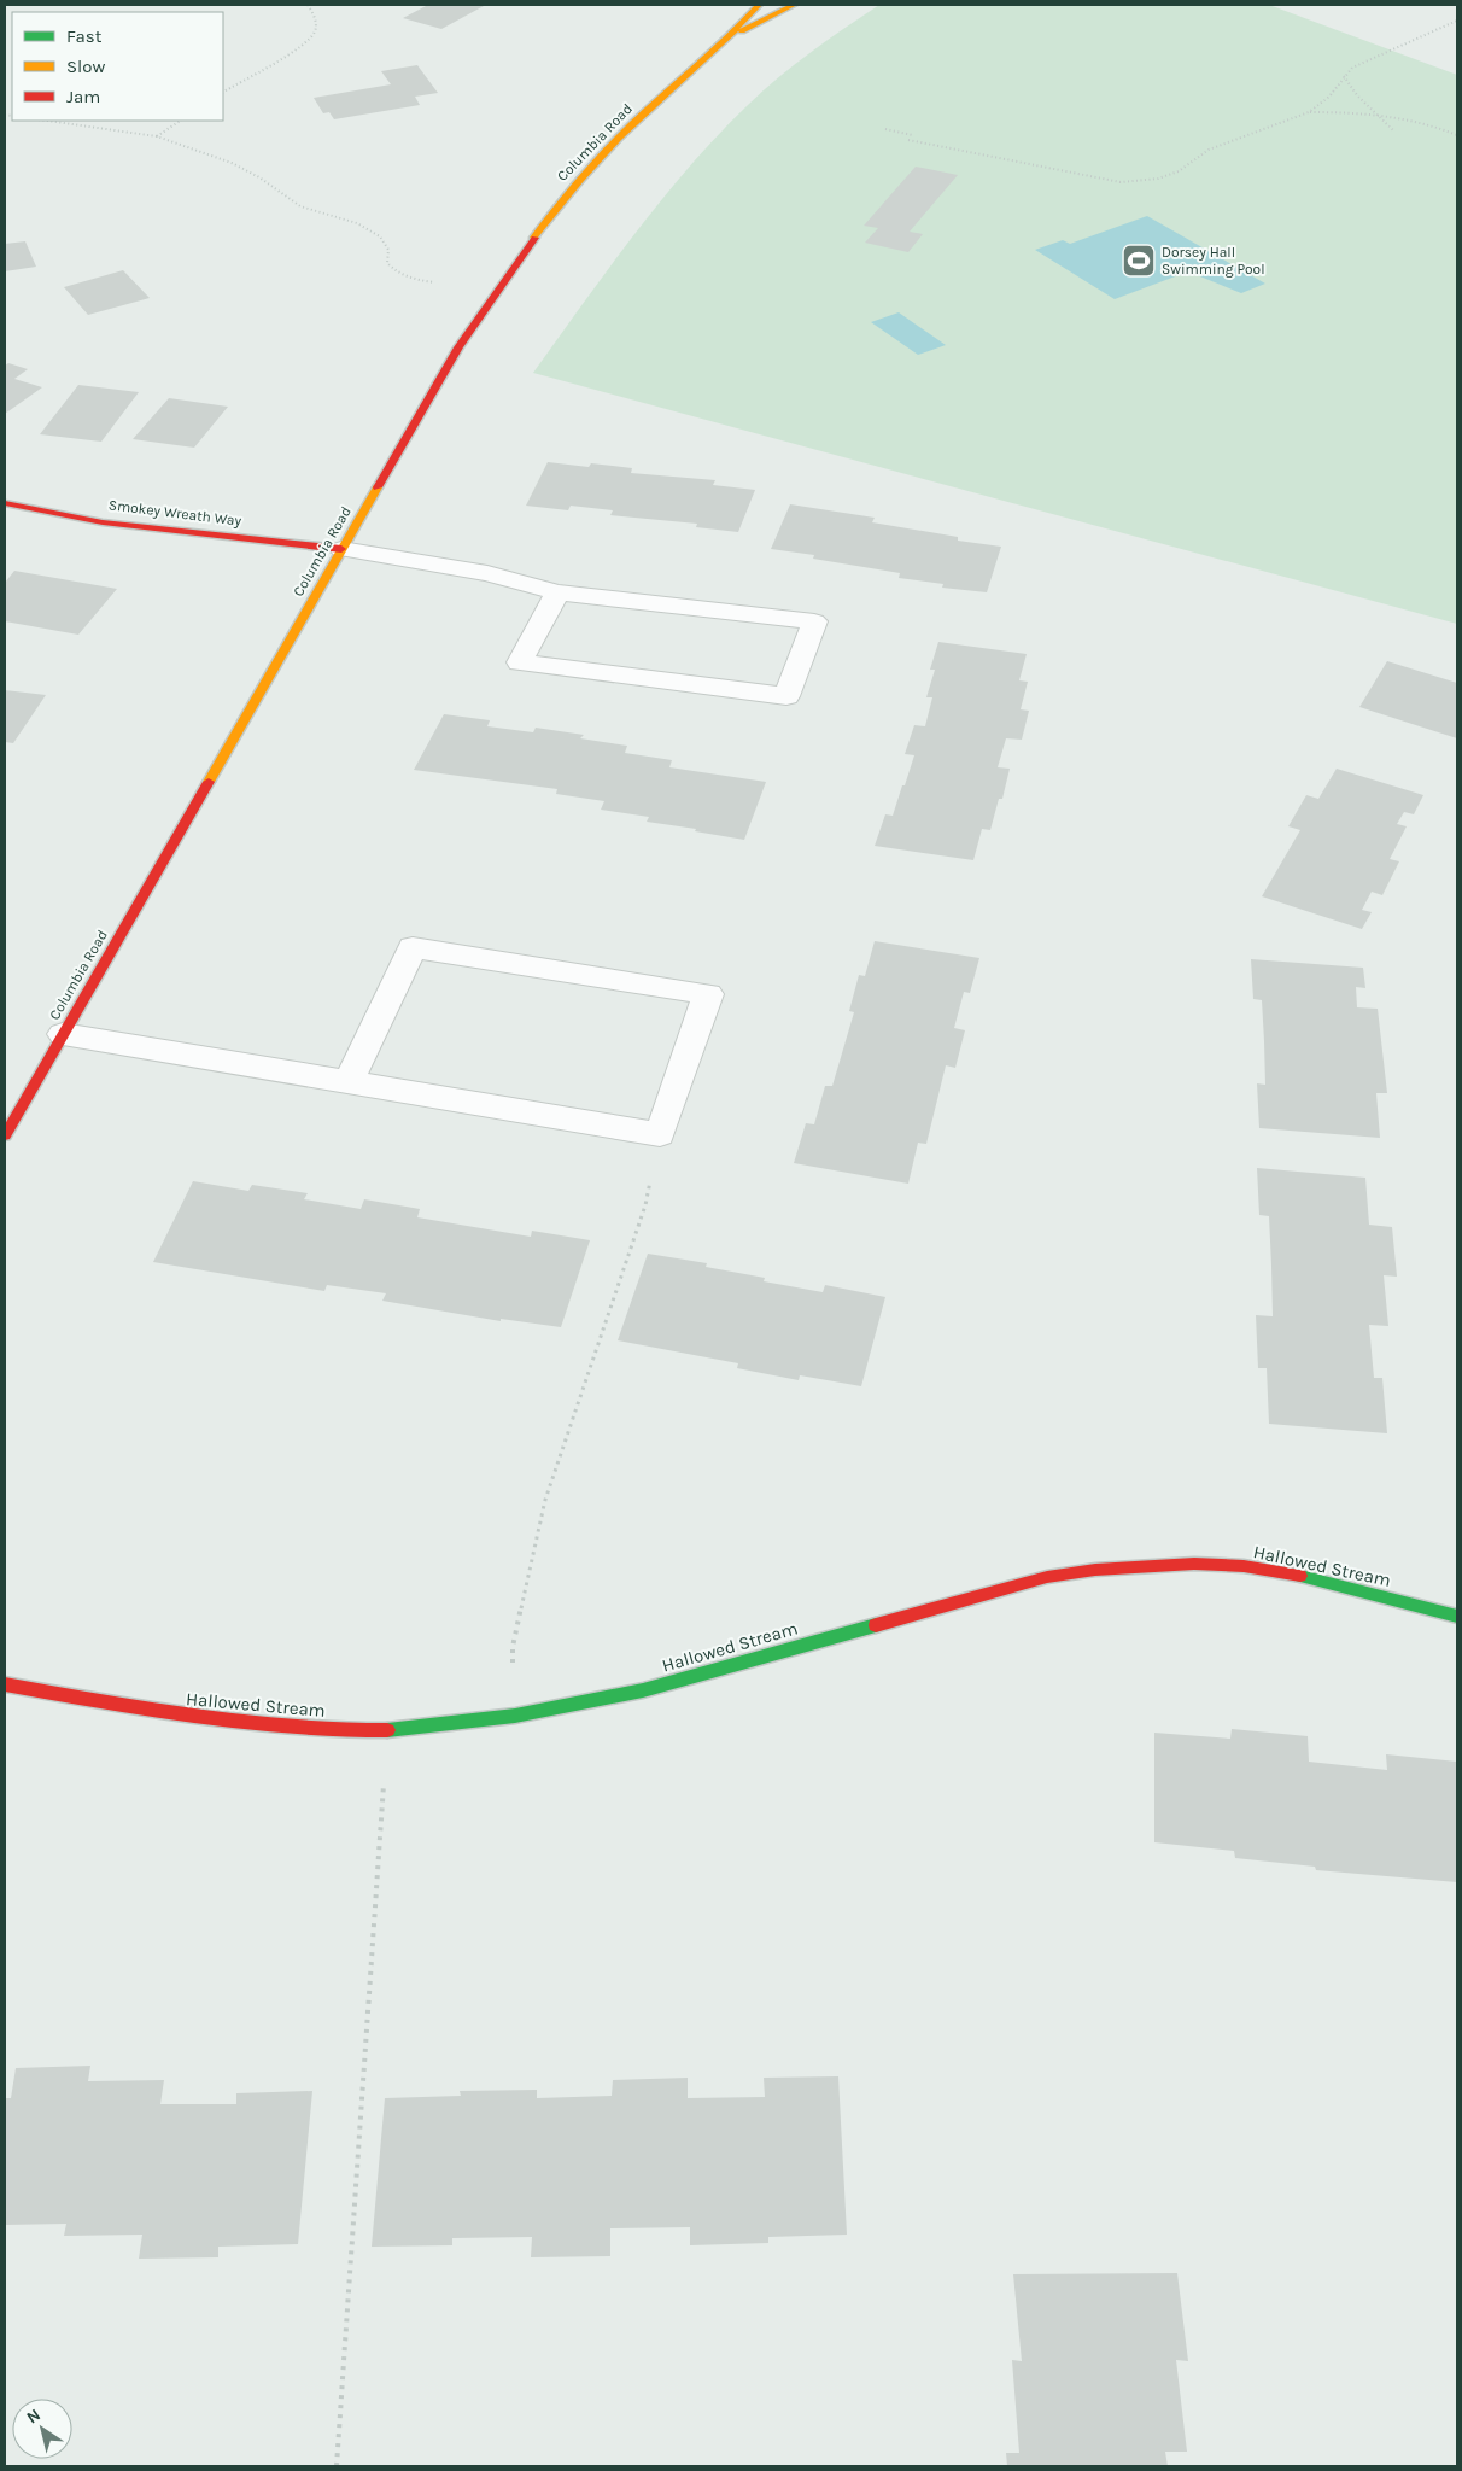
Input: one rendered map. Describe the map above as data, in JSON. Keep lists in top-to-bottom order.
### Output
{
  "streets": {
    "street": ["Columbia Road", "Smokey Wreath Way", "Hallowed Stream"]
  },
  "crossings": [
    ["Columbia Road", "Smokey Wreath Way"]
  ],
  "places": {
    "sports": ["Dorsey Hall Swimming Pool"]
  },
  "legend": ["Fast", "Slow", "Jam"],
  "north": "top left"
}
